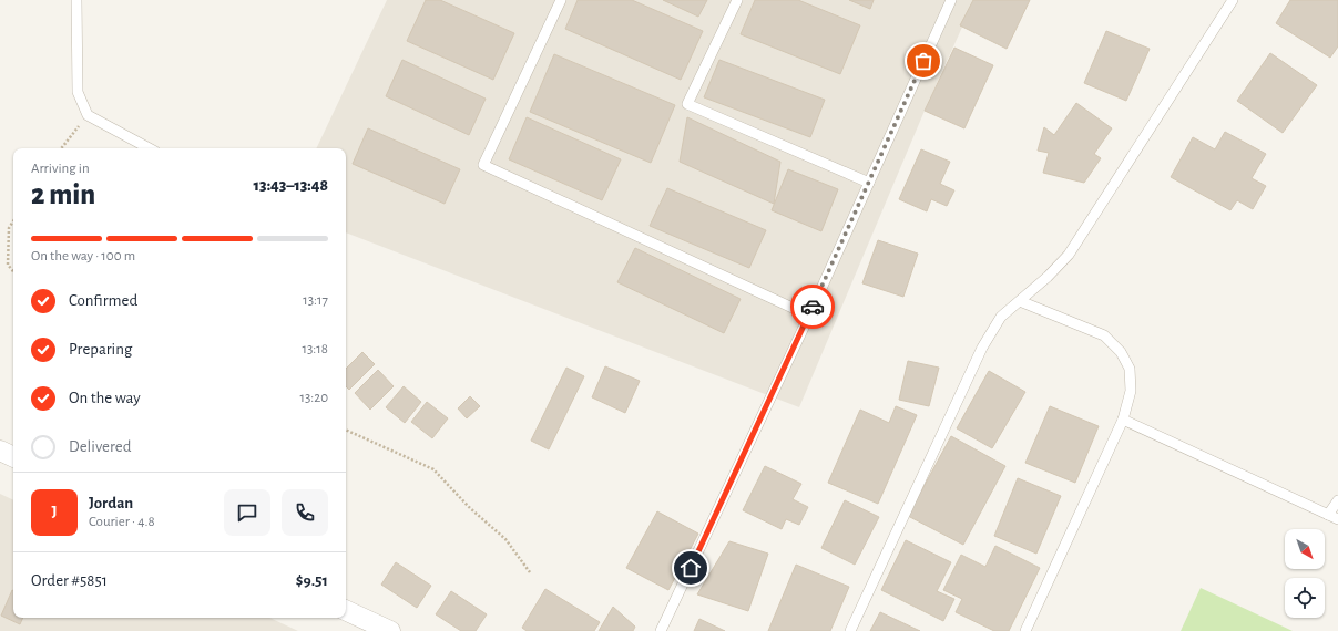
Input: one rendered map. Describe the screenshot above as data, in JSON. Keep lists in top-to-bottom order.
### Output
{
  "north": "bottom right",
  "page": {
    "heading": ["2 min", "Arriving in", "13:43–13:48"],
    "panel": [
      "Jordan",
      "Courier · 4.8",
      "Order #5851",
      "$9.51"
    ],
    "bar": "On the way · 100 m",
    "list": [
      ["Confirmed", "13:17"],
      ["Preparing", "13:18"],
      ["On the way", "13:20"],
      "Delivered"
    ],
    "round": "J"
  }
}
